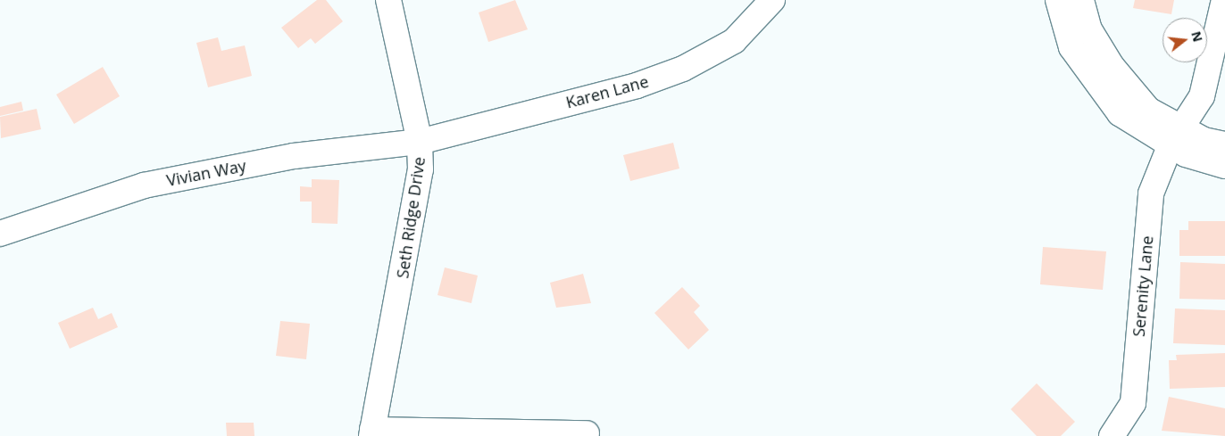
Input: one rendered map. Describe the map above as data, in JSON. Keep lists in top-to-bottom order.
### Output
{
  "streets": {
    "street": [
      "Karen Lane",
      "Vivian Way",
      "Seth Ridge Drive",
      "Serenity Lane"
    ]
  },
  "crossings": [
    ["Karen Lane", "Vivian Way"],
    ["Karen Lane", "Seth Ridge Drive"],
    ["Vivian Way", "Seth Ridge Drive"]
  ],
  "north": "right"
}
